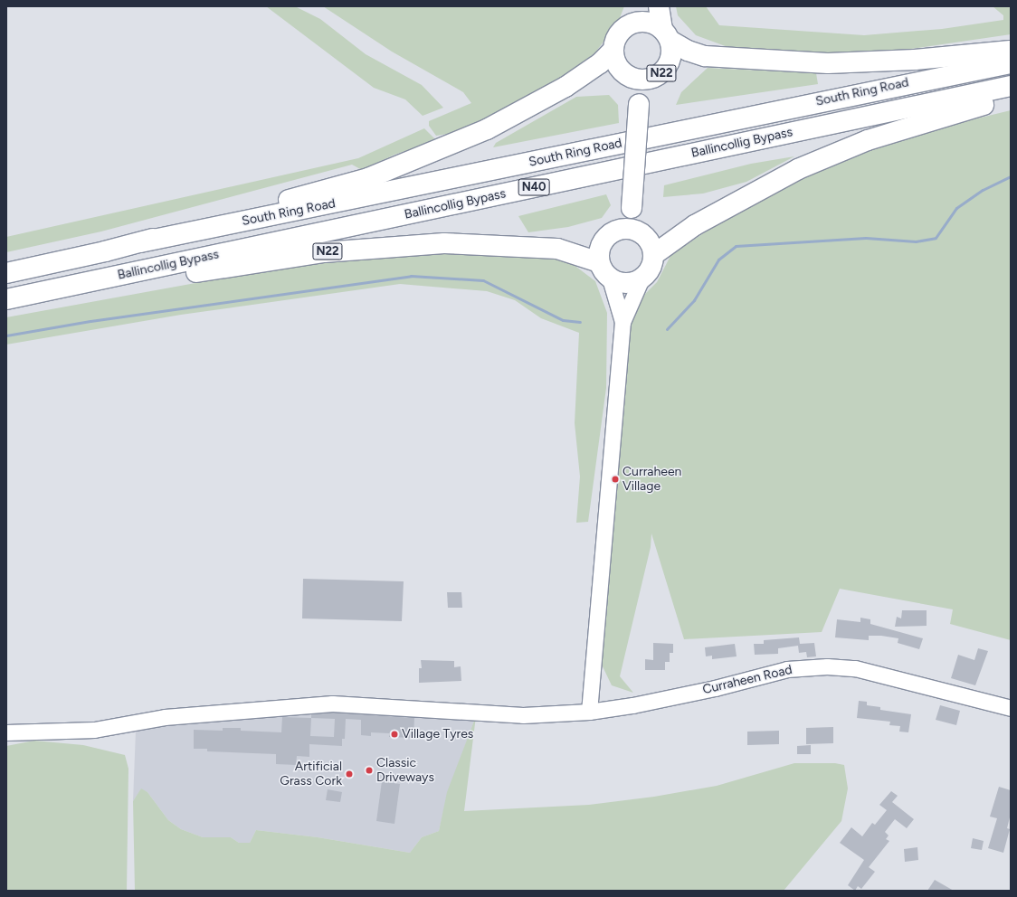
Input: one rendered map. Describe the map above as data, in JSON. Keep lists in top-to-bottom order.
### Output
{
  "streets": {
    "highway": [
      "N22",
      "South Ring Road",
      "Ballincollig Bypass",
      "N40"
    ],
    "street": ["Curraheen Road"]
  },
  "crossings": [
    ["N22", "Ballincollig Bypass"],
    ["South Ring Road", "Ballincollig Bypass"]
  ],
  "places": [
    "Curraheen Village",
    "Village Tyres",
    "Classic Driveways",
    "Artificial Grass Cork"
  ]
}
